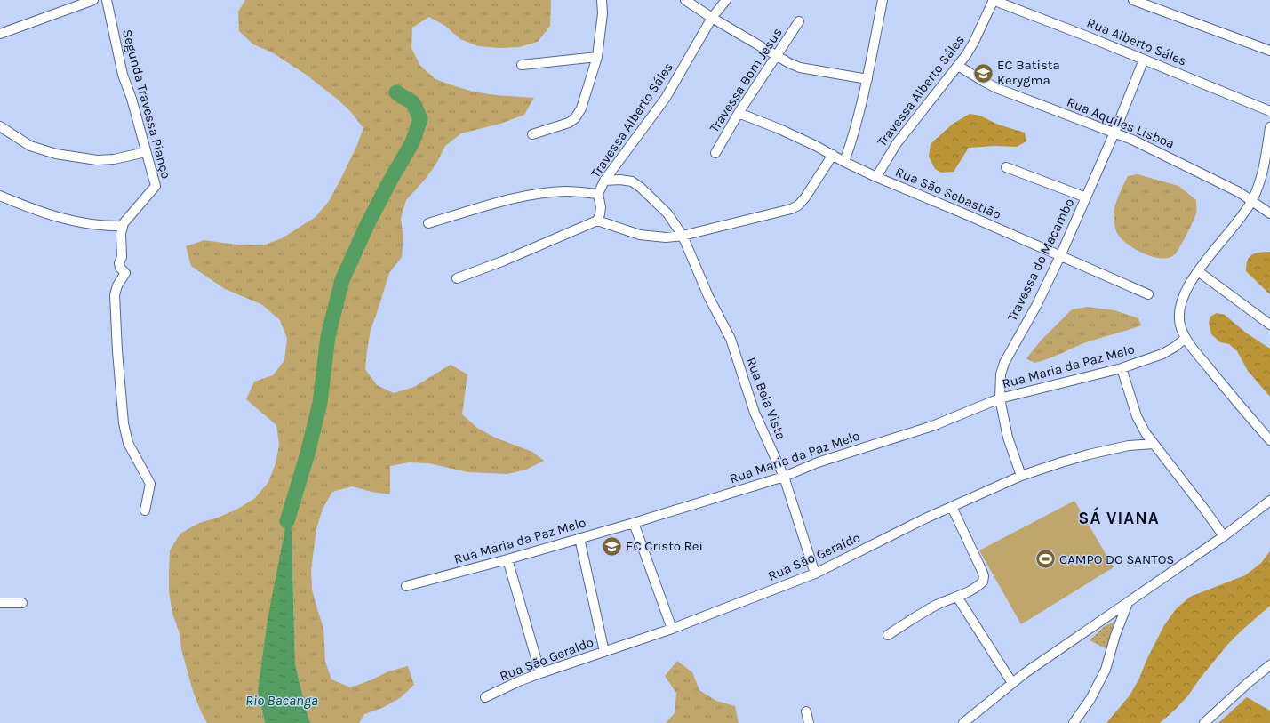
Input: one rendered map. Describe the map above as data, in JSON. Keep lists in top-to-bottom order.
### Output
{
  "streets": {
    "street": [
      "Rua Alberto Sáles",
      "Travessa Bom Jesus",
      "Travessa Alberto Sáles",
      "Segunda Travessa Pianço",
      "Rua Aquiles Lisboa",
      "Rua São Sebastião",
      "Travessa do Macambo",
      "Rua Maria da Paz Melo",
      "Rua Bela Vista",
      "Rua São Geraldo"
    ]
  },
  "crossings": [
    ["Rua Alberto Sáles", "Travessa Alberto Sáles"],
    ["Rua Alberto Sáles", "Travessa do Macambo"],
    ["Travessa Bom Jesus", "Rua São Sebastião"],
    ["Travessa Alberto Sáles", "Rua Aquiles Lisboa"],
    ["Travessa Alberto Sáles", "Rua São Sebastião"],
    ["Travessa Alberto Sáles", "Rua Bela Vista"],
    ["Rua Aquiles Lisboa", "Travessa do Macambo"],
    ["Rua São Sebastião", "Travessa do Macambo"],
    ["Travessa do Macambo", "Rua Maria da Paz Melo"],
    ["Travessa do Macambo", "Rua São Geraldo"],
    ["Rua Maria da Paz Melo", "Rua Bela Vista"],
    ["Rua Bela Vista", "Rua São Geraldo"]
  ],
  "districts": ["SÁ VIANA"],
  "water": ["Rio Bacanga"],
  "places": {
    "school or university": ["EC Batista Kerygma", "EC Cristo Rei"],
    "sports": ["CAMPO DO SANTOS"]
  }
}
